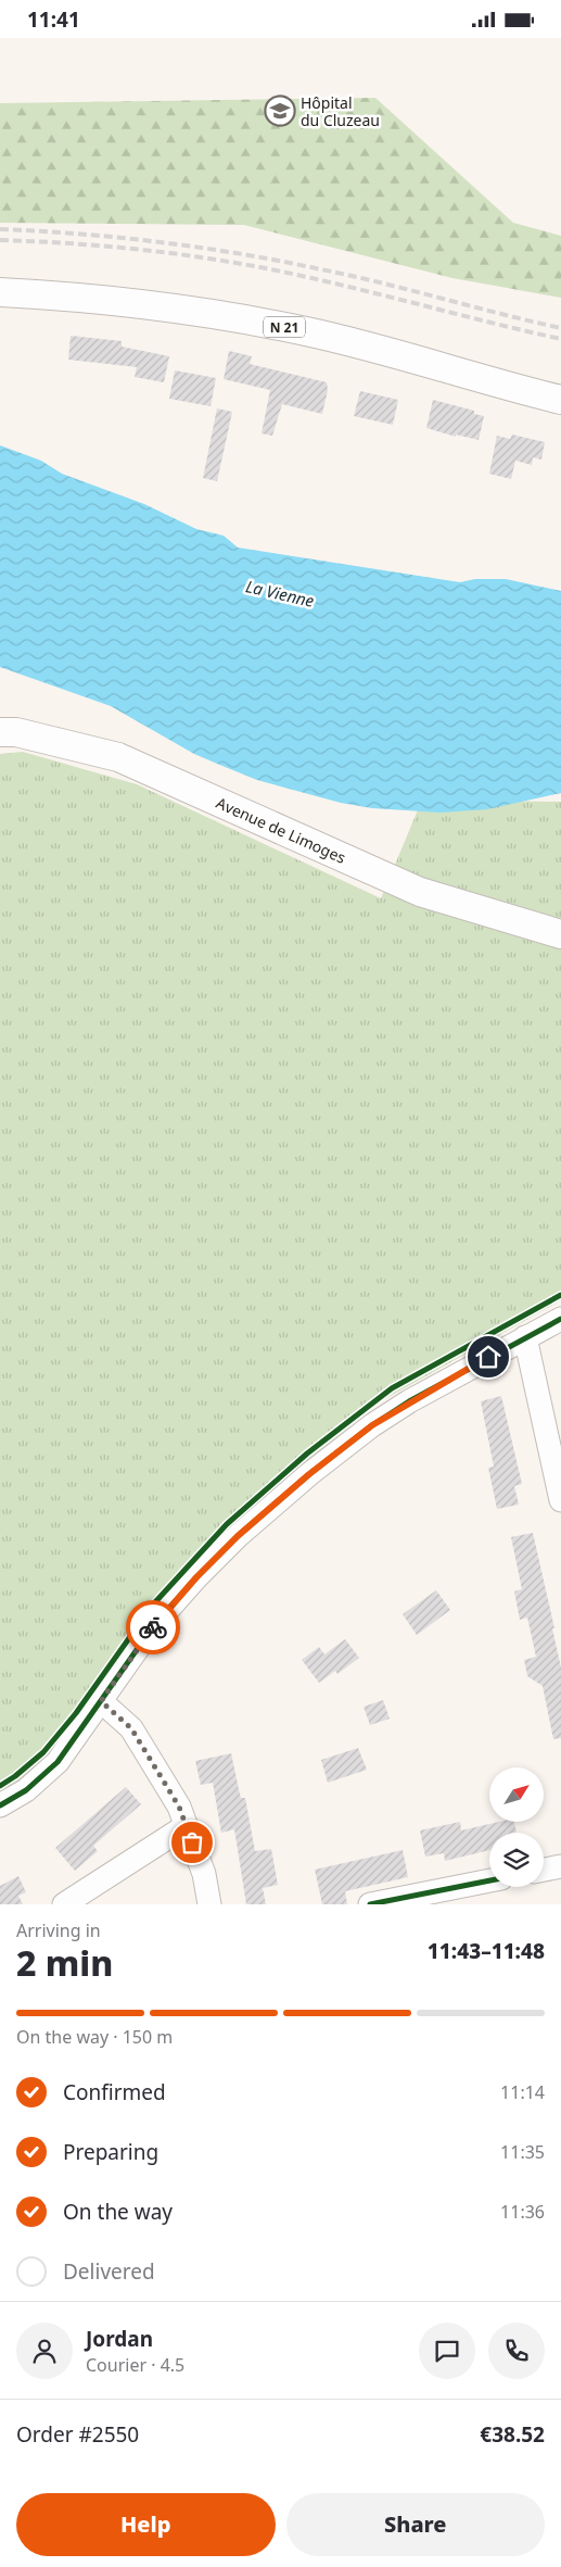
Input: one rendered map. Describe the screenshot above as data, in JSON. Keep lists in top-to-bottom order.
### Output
{
  "streets": {
    "main road": ["N 21", "Avenue de Limoges"]
  },
  "water": ["La Vienne"],
  "places": {
    "school or university": ["Hôpital du Cluzeau"]
  },
  "north": "top right",
  "page": {
    "status": "11:41",
    "heading": ["2 min", "Arriving in", "11:43–11:48"],
    "panel": [
      "Jordan",
      "Courier · 4.5",
      "Order #2550",
      "€38.52"
    ],
    "bar": "On the way · 150 m",
    "list": [
      ["Confirmed", "11:14"],
      ["Preparing", "11:35"],
      ["On the way", "11:36"],
      "Delivered"
    ],
    "buttons": ["Help", "Share"]
  }
}
